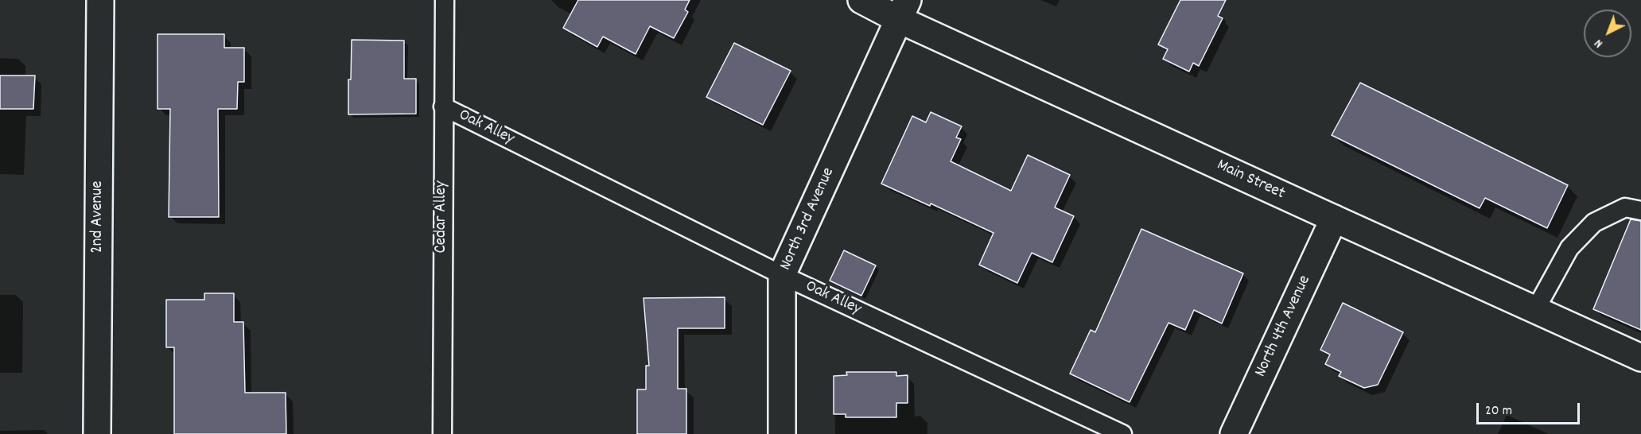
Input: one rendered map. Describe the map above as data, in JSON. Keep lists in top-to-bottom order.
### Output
{
  "streets": {
    "street": [
      "Main Street",
      "2nd Avenue",
      "North 3rd Avenue",
      "North 4th Avenue"
    ],
    "lane": ["Oak Alley", "Cedar Alley"]
  },
  "crossings": [
    ["Oak Alley", "Cedar Alley"],
    ["Oak Alley", "North 3rd Avenue"],
    ["Main Street", "North 3rd Avenue"],
    ["Main Street", "North 4th Avenue"]
  ],
  "scale_bar": "20 m",
  "north": "bottom left"
}
